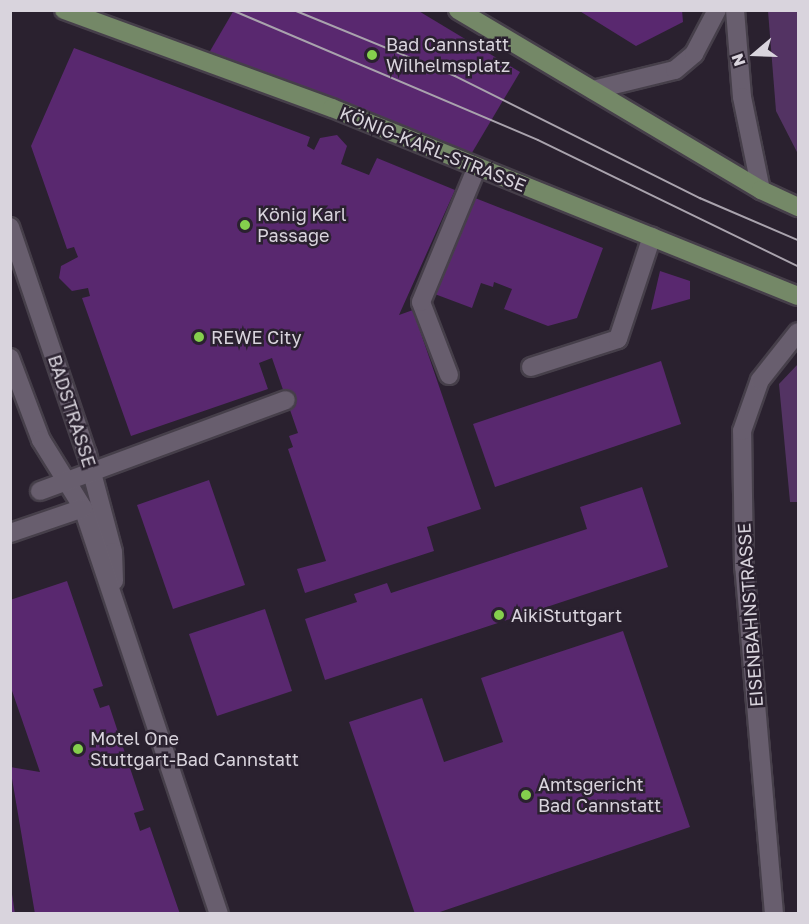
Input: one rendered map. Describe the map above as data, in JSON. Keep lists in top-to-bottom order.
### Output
{
  "streets": {
    "main road": ["KÖNIG-KARL-STRASSE"],
    "street": ["BADSTRASSE", "EISENBAHNSTRASSE"]
  },
  "places": [
    "Bad Cannstatt Wilhelmsplatz",
    "König Karl Passage",
    "REWE City",
    "AikiStuttgart",
    "Motel One Stuttgart-Bad Cannstatt",
    "Amtsgericht Bad Cannstatt"
  ],
  "north": "left"
}
